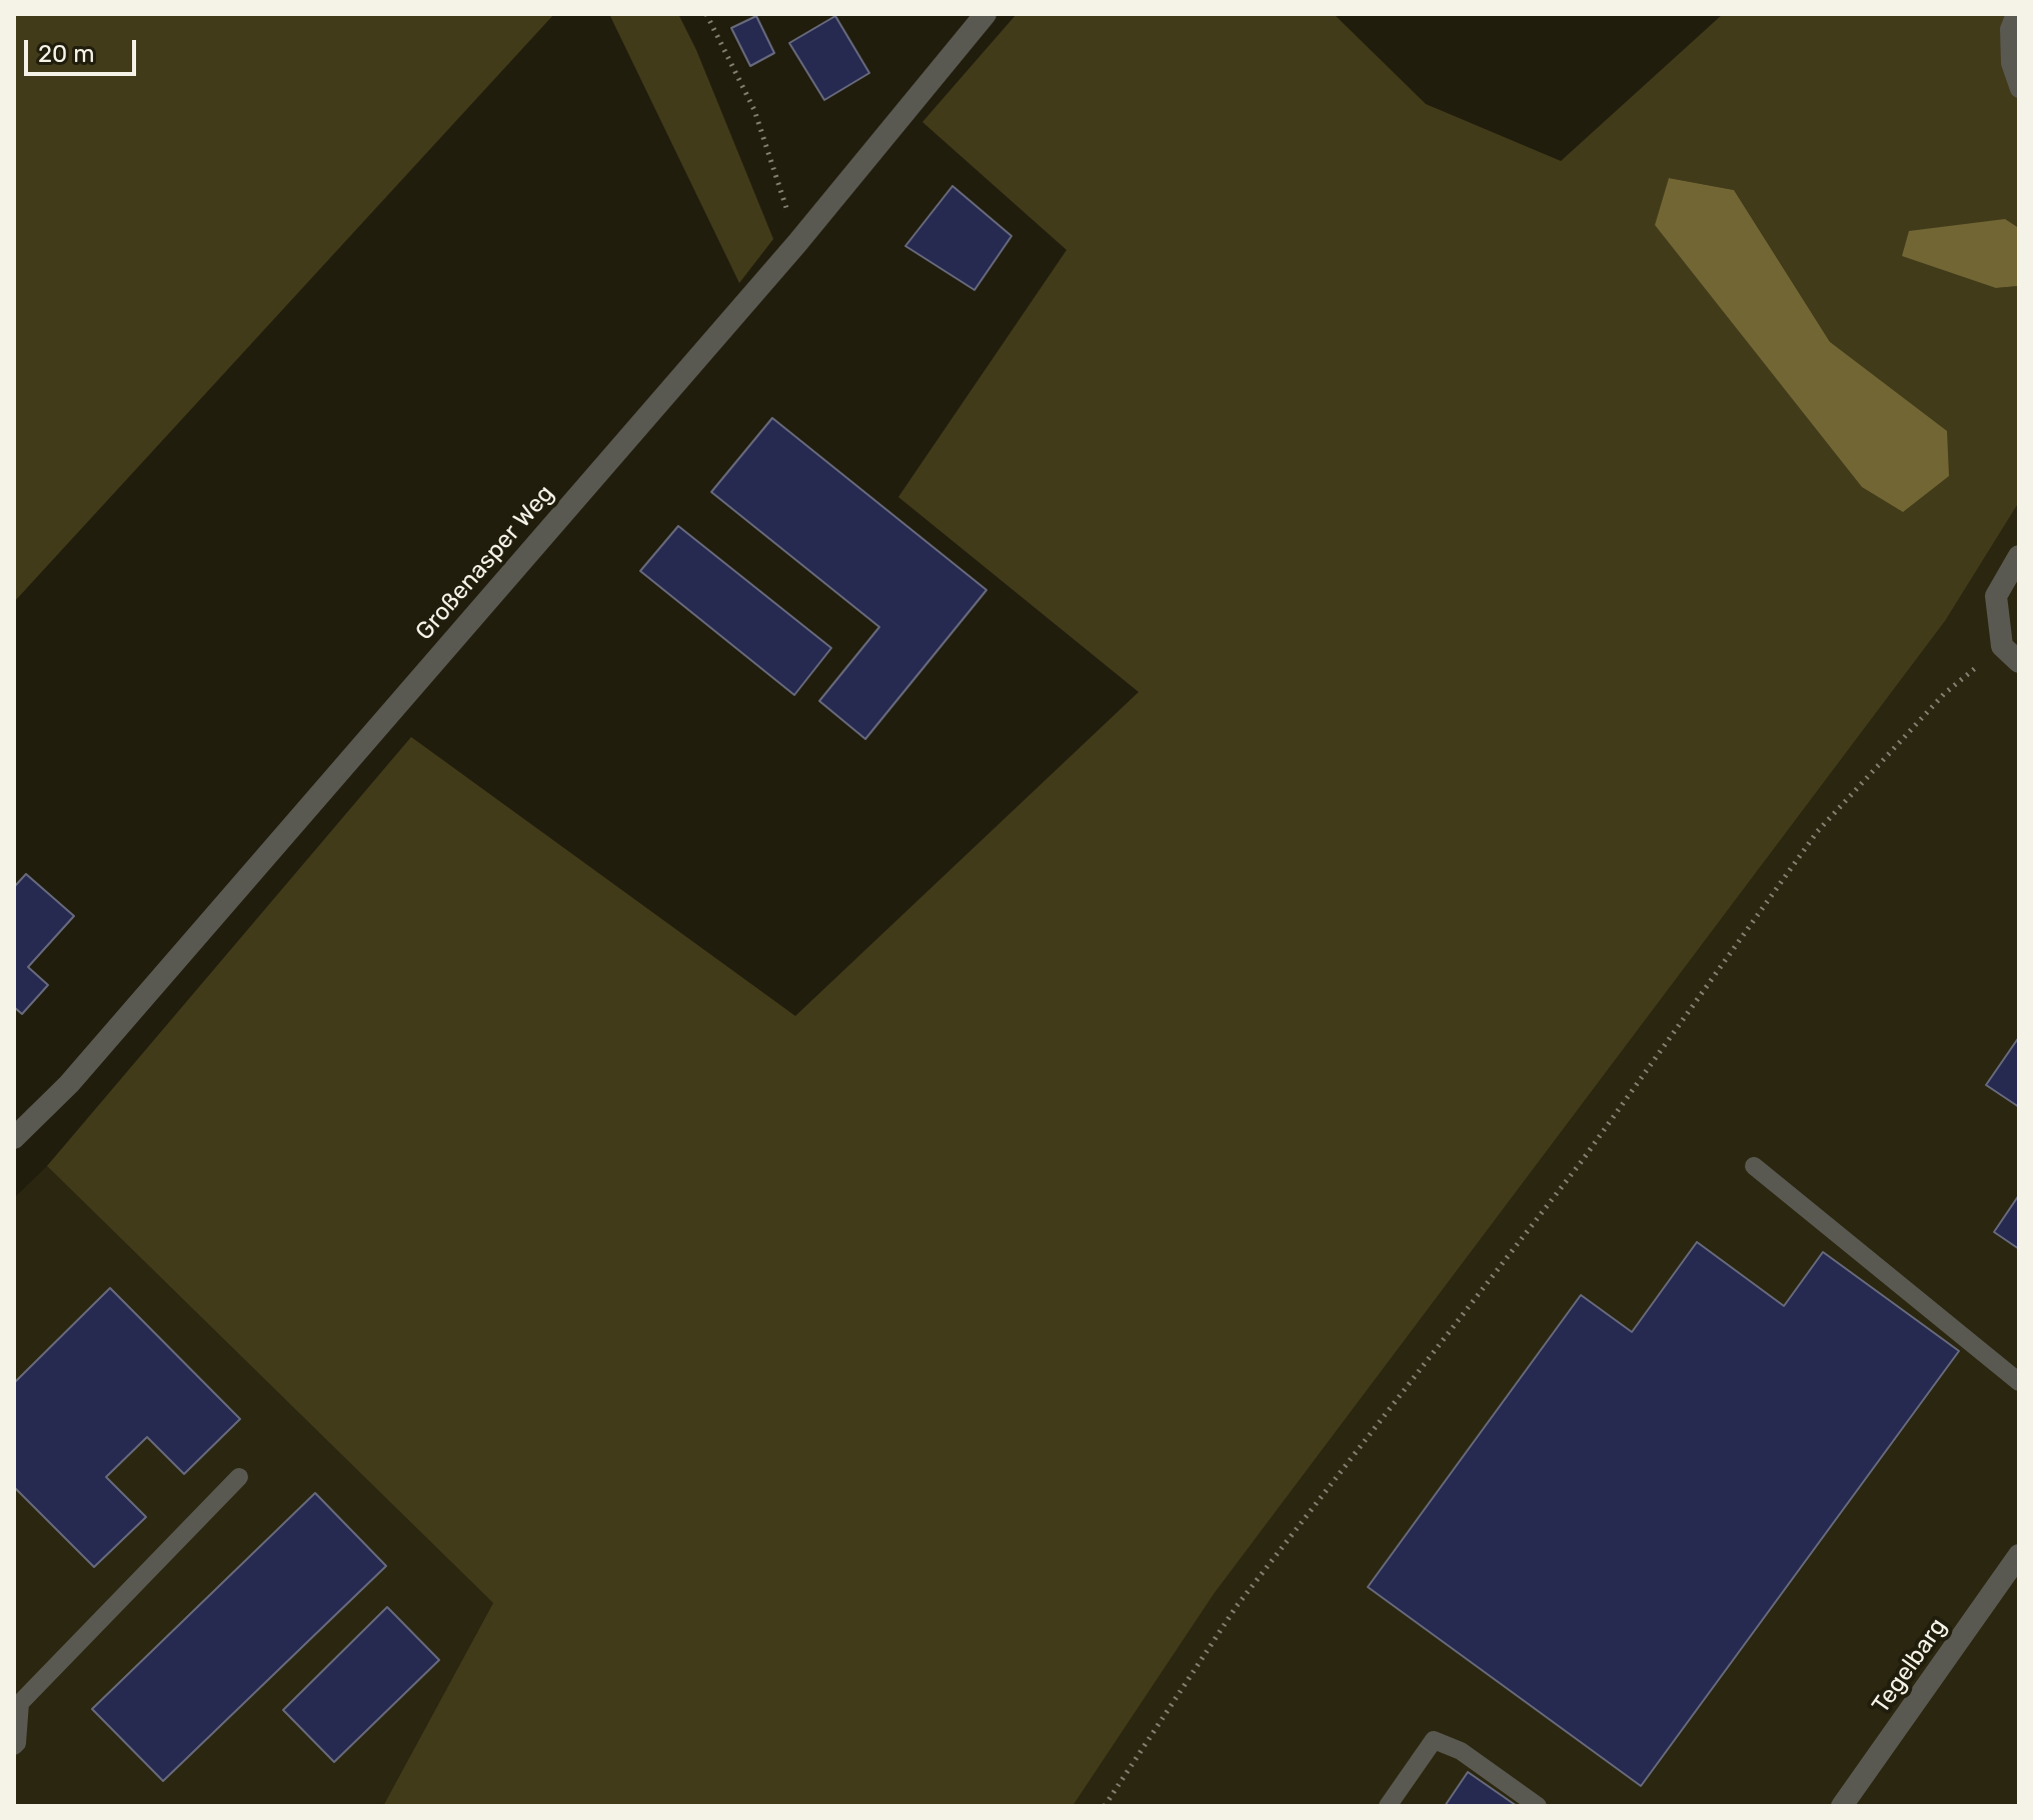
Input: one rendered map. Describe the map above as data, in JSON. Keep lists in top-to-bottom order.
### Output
{
  "streets": {
    "street": ["Großenasper Weg", "Tegelbarg"]
  },
  "scale_bar": "20 m"
}
